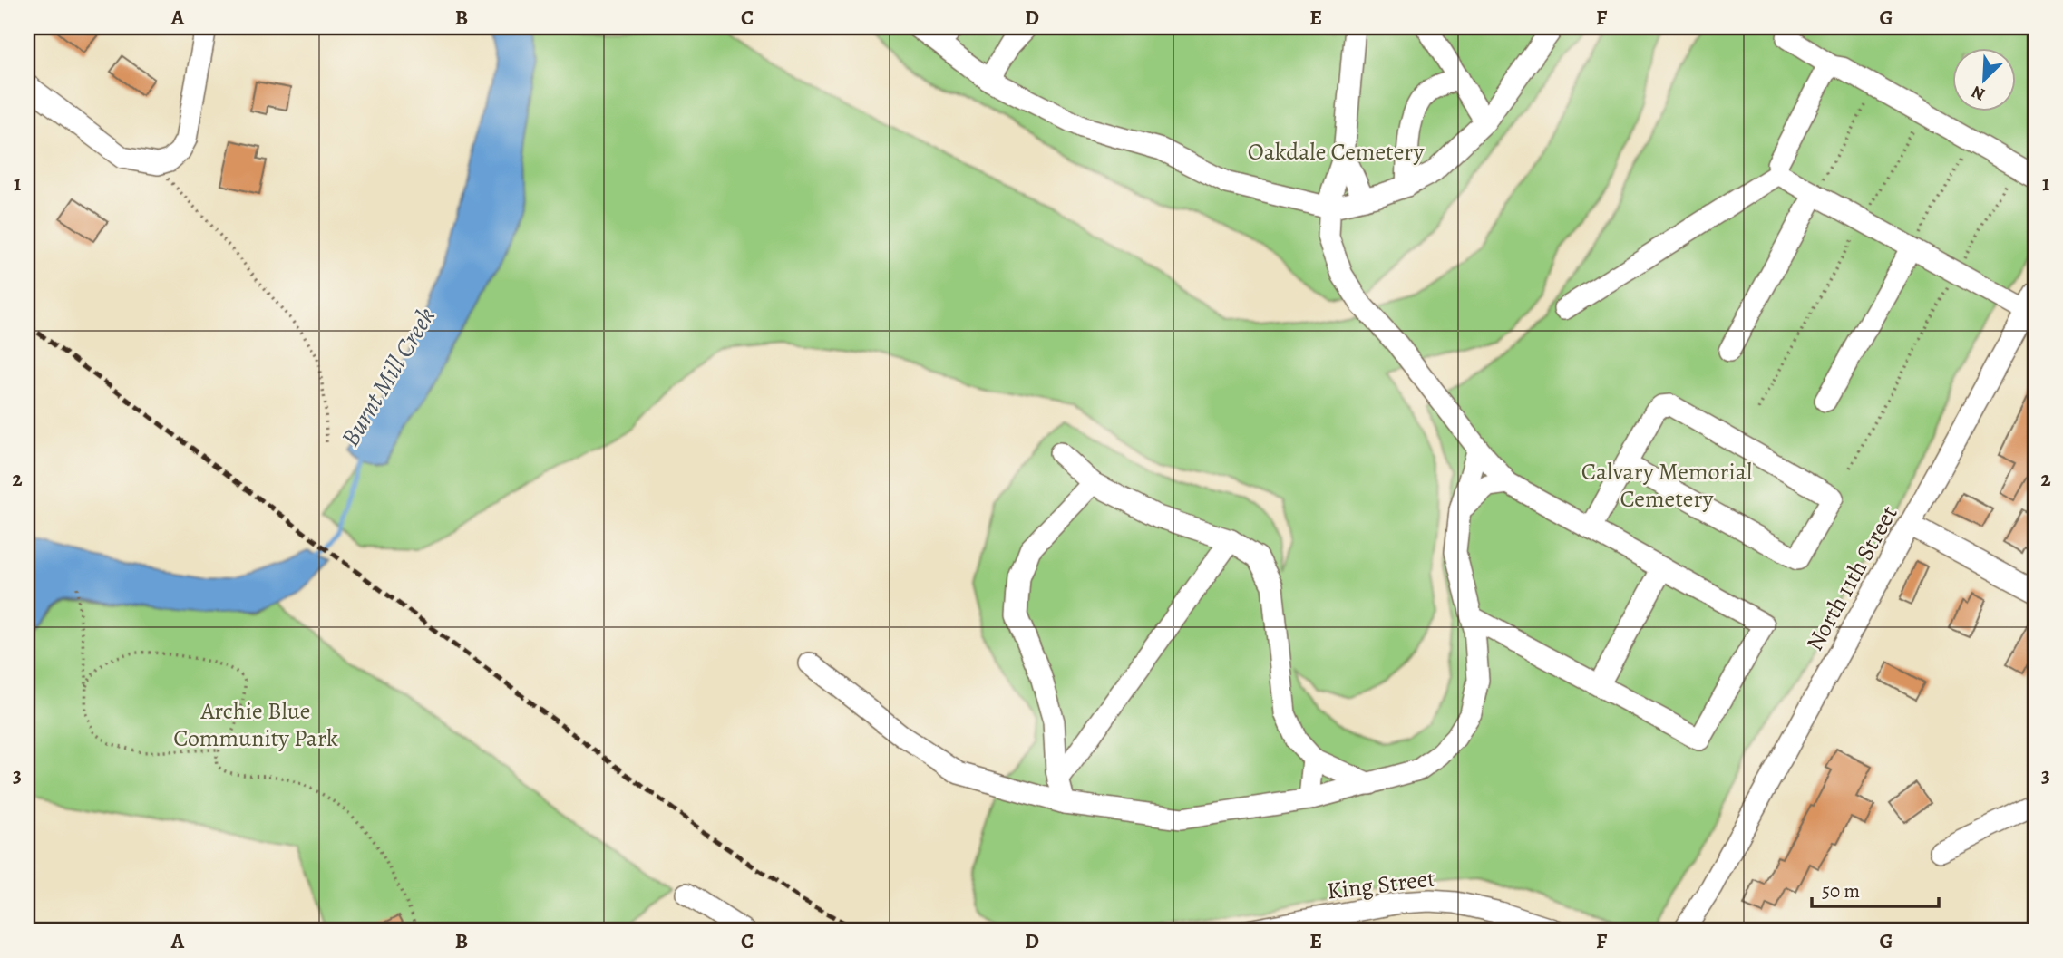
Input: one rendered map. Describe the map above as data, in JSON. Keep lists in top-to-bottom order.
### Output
{
  "streets": {
    "street": ["North 11th Street", "King Street"]
  },
  "water": ["Burnt Mill Creek"],
  "parks": ["Oakdale Cemetery", "Calvary Memorial Cemetery", "Archie Blue Community Park"],
  "scale_bar": "50 m",
  "north": "bottom left",
  "grid": {
    "columns": [
      "A",
      "B",
      "C",
      "D",
      "E",
      "F",
      "G"
    ],
    "rows": ["1", "2", "3"]
  }
}
